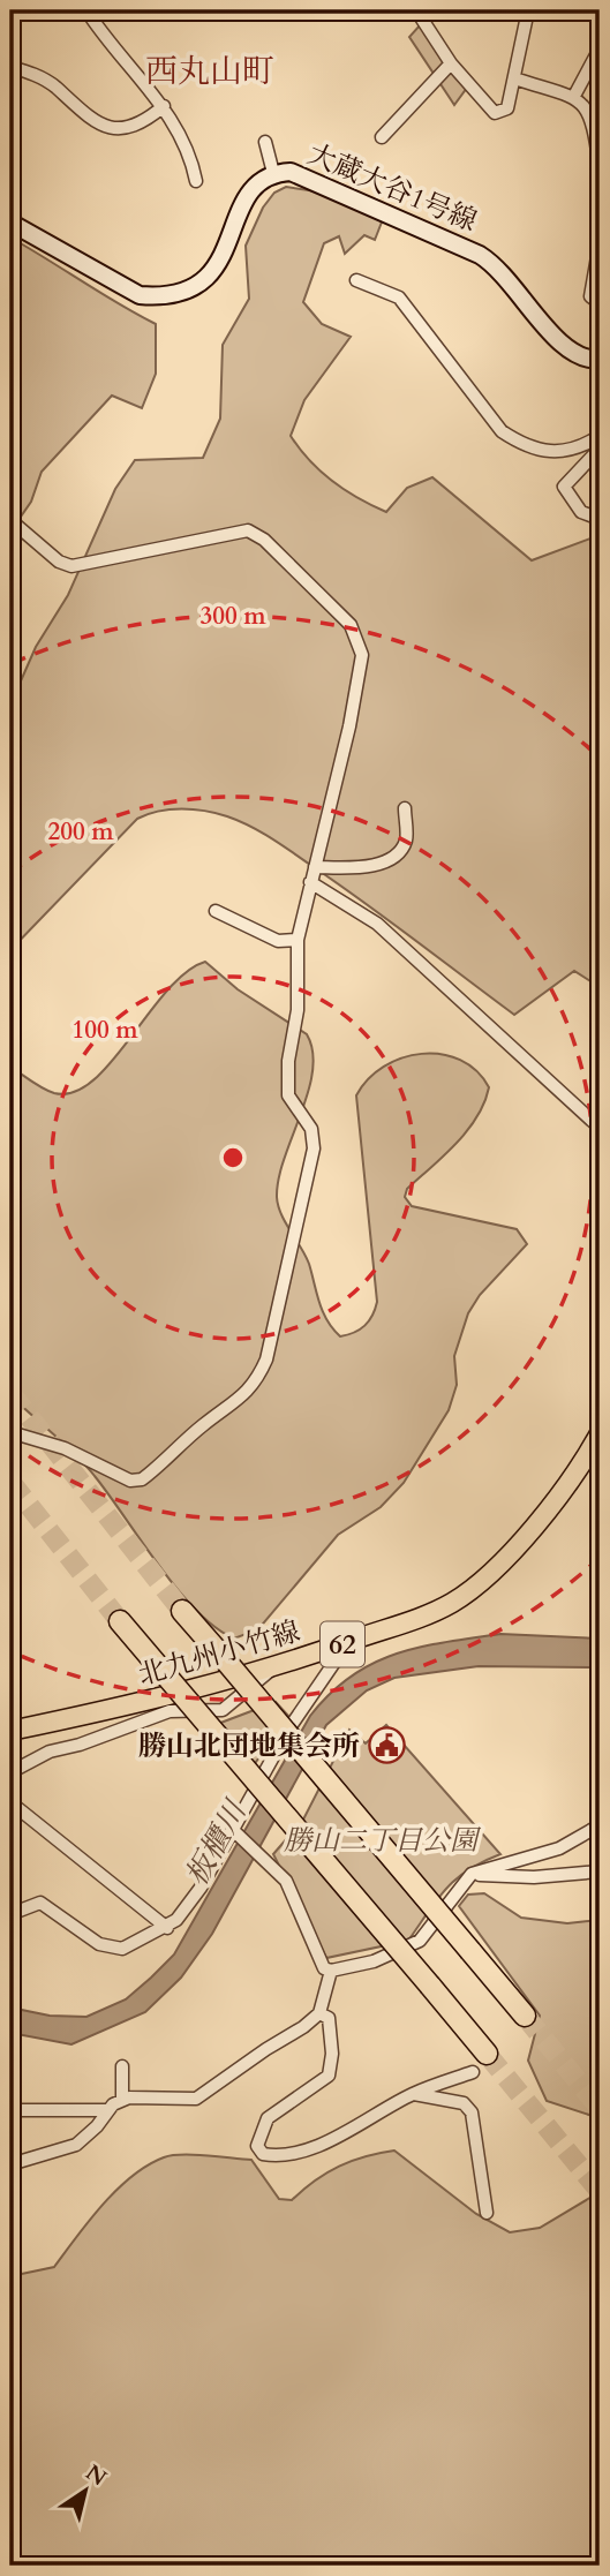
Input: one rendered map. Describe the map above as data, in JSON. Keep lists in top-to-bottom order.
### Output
{
  "streets": {
    "main road": ["62", "北九州小竹線"],
    "street": ["大蔵大谷1号線"]
  },
  "districts": ["西丸山町"],
  "water": ["板櫃川"],
  "parks": ["勝山二丁目公園"],
  "places": {
    "public building": ["勝山北団地集会所"]
  },
  "north": "top right",
  "rings": ["300 m", "200 m", "100 m"]
}
